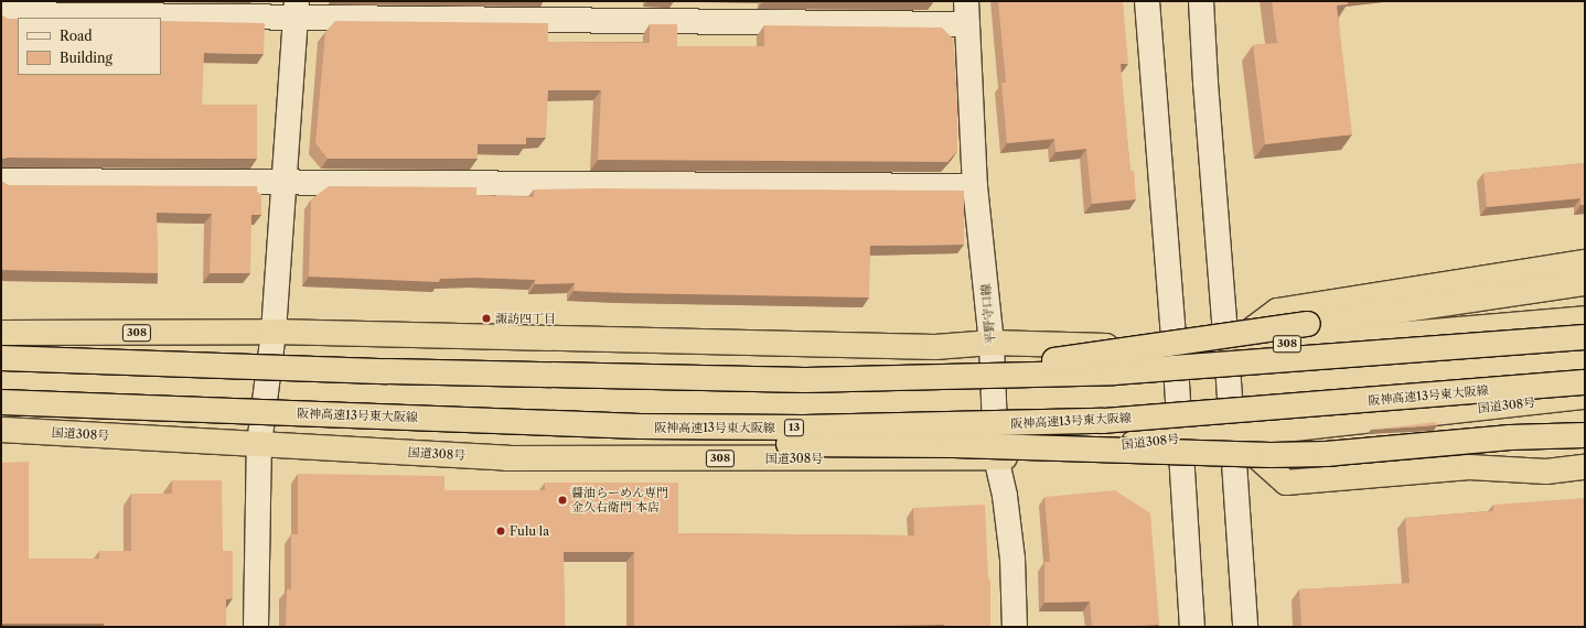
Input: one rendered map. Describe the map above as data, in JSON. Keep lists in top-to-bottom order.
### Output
{
  "streets": {
    "highway": [
      "308",
      "阪神高速13号東大阪線",
      "国道308号",
      "13"
    ],
    "street": ["平野守口線"]
  },
  "crossings": [
    ["平野守口線", "308"],
    ["平野守口線", "国道308号"]
  ],
  "places": ["諏訪四丁目", "醤油らーめん専門 金久右衛門 本店", "Fulu la"],
  "legend": ["Road", "Building"]
}
